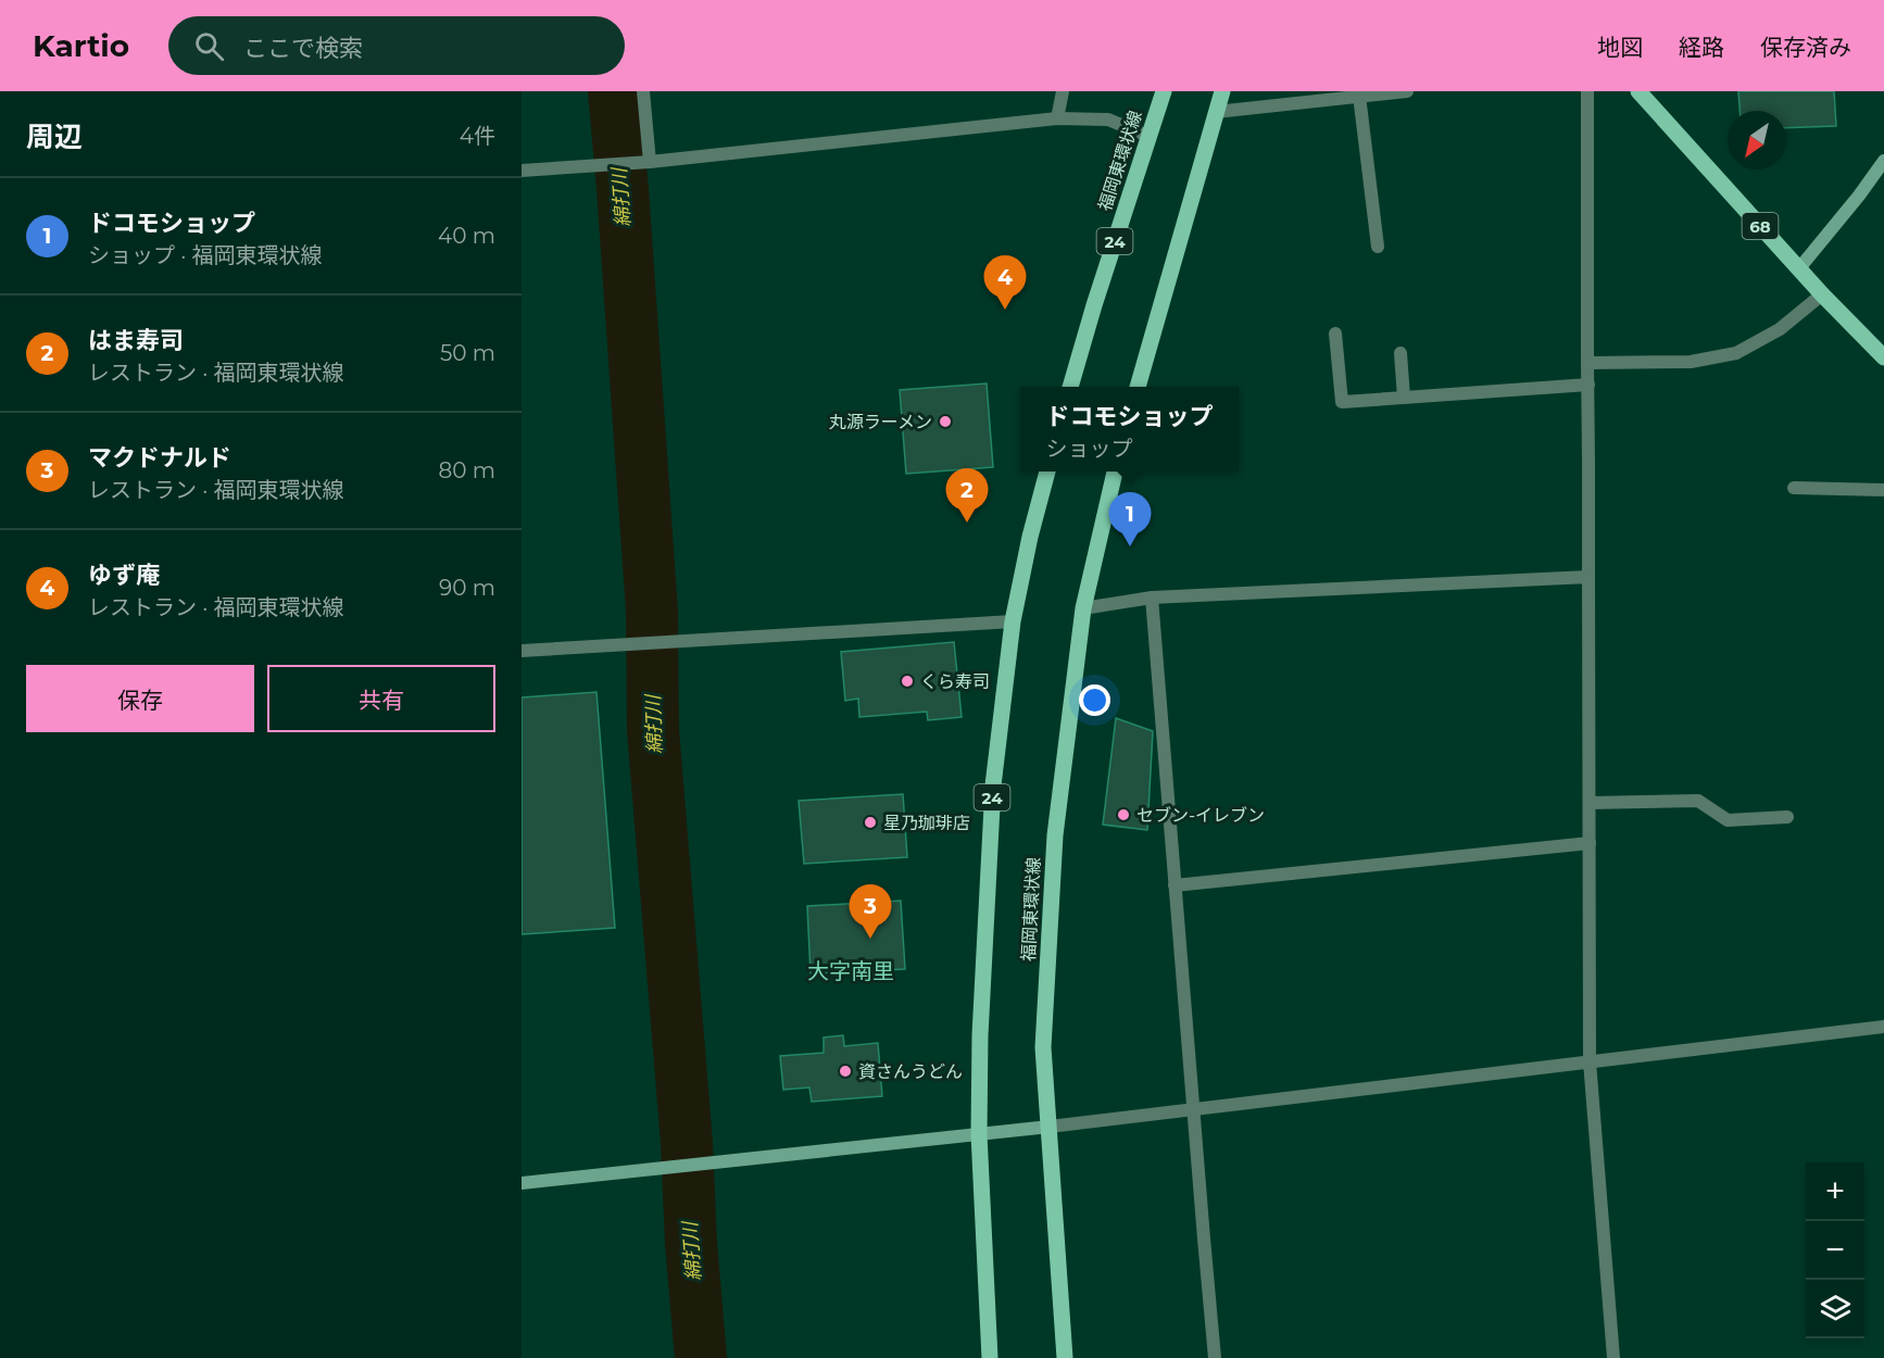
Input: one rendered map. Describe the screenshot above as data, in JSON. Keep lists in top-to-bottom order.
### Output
{
  "streets": {
    "main road": ["福岡東環状線", "68", "24"]
  },
  "districts": ["大字南里"],
  "water": ["綿打川"],
  "places": [
    "丸源ラーメン",
    "くら寿司",
    "セブン-イレブン",
    "星乃珈琲店",
    "資さんうどん"
  ],
  "north": "bottom left",
  "page": {
    "header": "Kartio",
    "search": "ここで検索",
    "nav": ["地図", "経路", "保存済み"],
    "heading": ["周辺", "4件"],
    "list": [
      {
        "mark": "1",
        "name": "ドコモショップ",
        "note": "ショップ · 福岡東環状線",
        "value": "40 m"
      },
      {
        "mark": "2",
        "name": "はま寿司",
        "note": "レストラン · 福岡東環状線",
        "value": "50 m"
      },
      {
        "mark": "3",
        "name": "マクドナルド",
        "note": "レストラン · 福岡東環状線",
        "value": "80 m"
      },
      {
        "mark": "4",
        "name": "ゆず庵",
        "note": "レストラン · 福岡東環状線",
        "value": "90 m"
      }
    ],
    "pins": [
      "4",
      "2",
      "1",
      "3"
    ],
    "popup": ["ドコモショップ", "ショップ"],
    "buttons": ["保存", "共有"],
    "map_buttons": ["+", "−"]
  }
}
